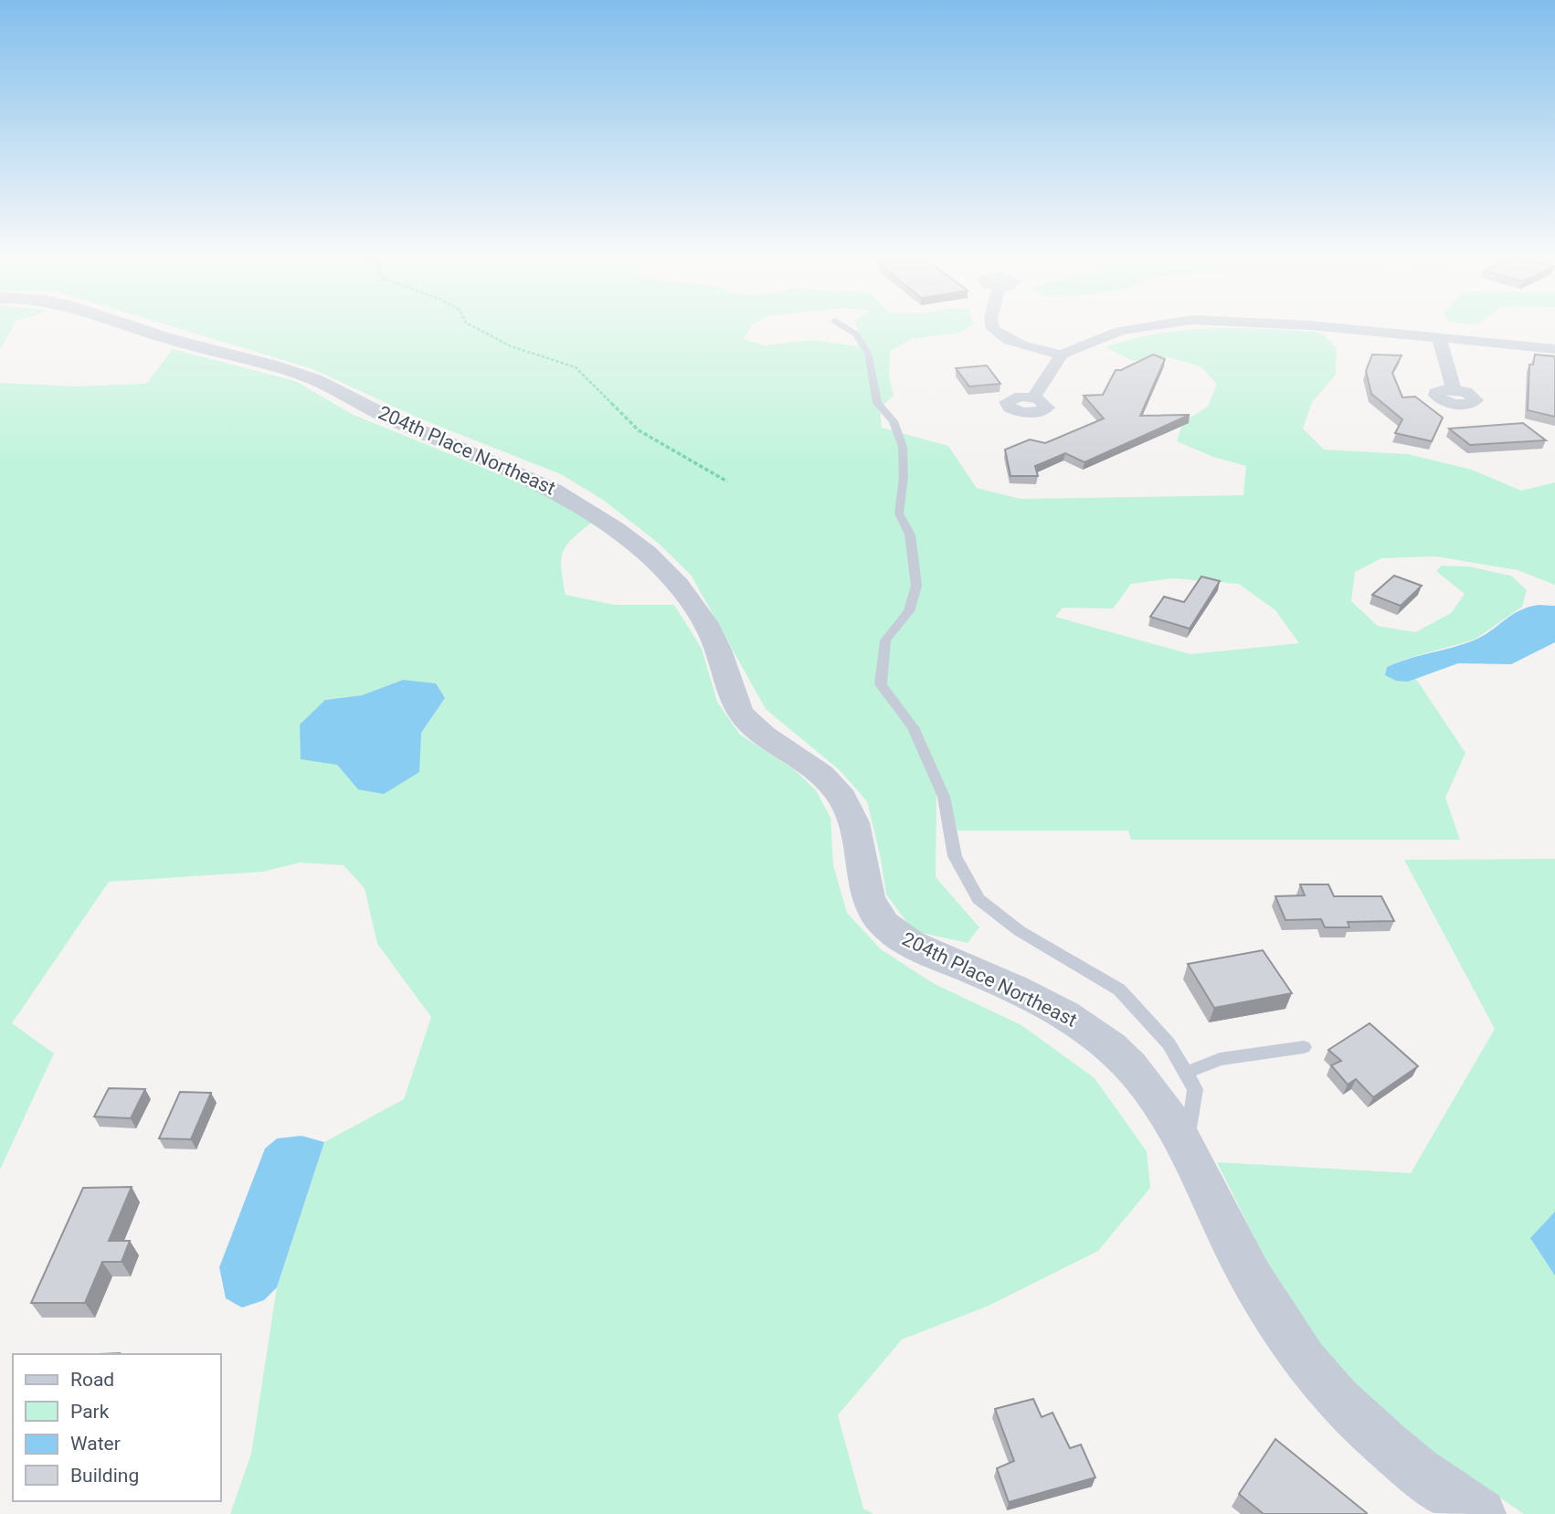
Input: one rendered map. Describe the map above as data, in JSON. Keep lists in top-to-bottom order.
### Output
{
  "streets": {
    "street": ["204th Place Northeast"]
  },
  "legend": [
    "Road",
    "Park",
    "Water",
    "Building"
  ]
}
